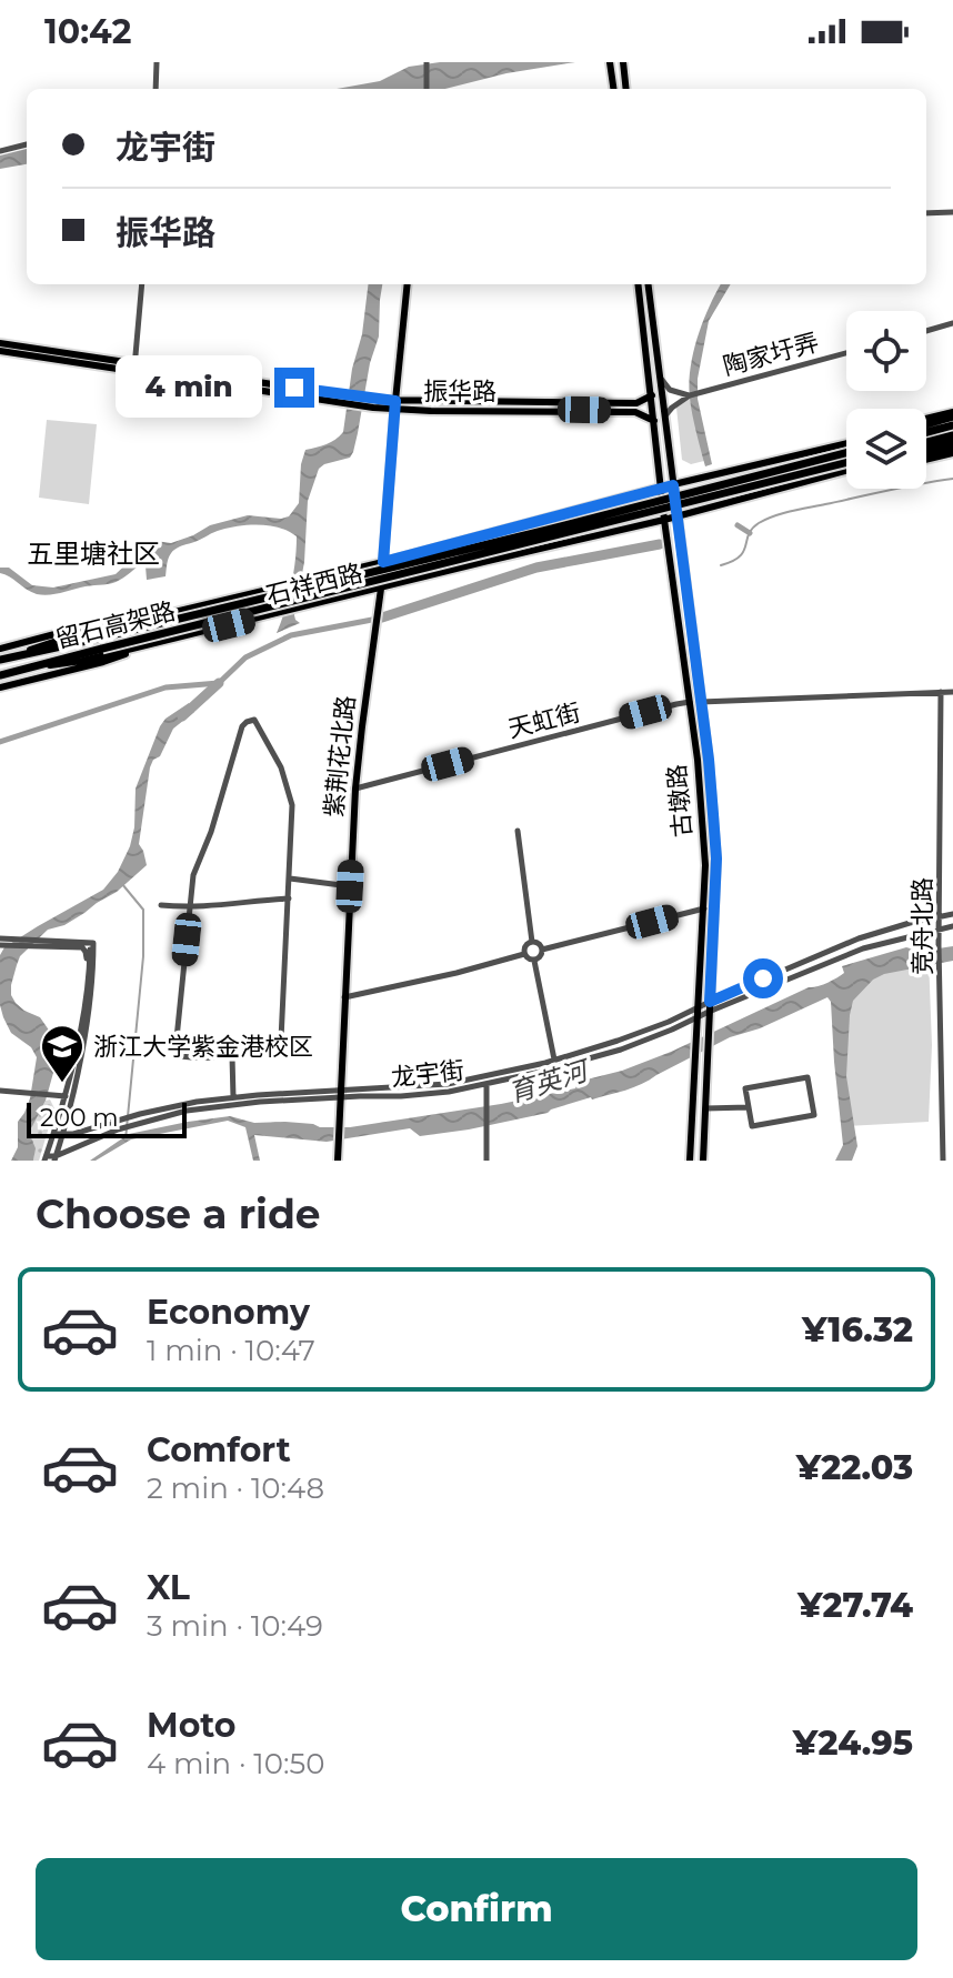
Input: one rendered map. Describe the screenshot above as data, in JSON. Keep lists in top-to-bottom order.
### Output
{
  "streets": {
    "highway": ["留石高架路"],
    "main road": [
      "振华路",
      "石祥西路",
      "紫荆花北路",
      "古墩路"
    ],
    "street": [
      "陶家圩弄",
      "天虹街",
      "竞舟北路",
      "龙宇街"
    ]
  },
  "crossings": [
    ["陶家圩弄", "古墩路"],
    ["振华路", "紫荆花北路"],
    ["振华路", "古墩路"],
    ["石祥西路", "留石高架路"],
    ["石祥西路", "紫荆花北路"],
    ["石祥西路", "古墩路"],
    ["天虹街", "紫荆花北路"],
    ["天虹街", "古墩路"],
    ["紫荆花北路", "龙宇街"],
    ["古墩路", "龙宇街"],
    ["竞舟北路", "龙宇街"]
  ],
  "districts": ["五里塘社区"],
  "water": ["育英河"],
  "places": {
    "school or university": ["浙江大学紫金港校区"]
  },
  "scale_bar": "200 m",
  "page": {
    "status": "10:42",
    "banner": ["龙宇街", "振华路"],
    "bubble": "4 min",
    "scale": "200 m",
    "heading": "Choose a ride",
    "list": [
      {
        "name": "Economy",
        "note": "1 min · 10:47",
        "value": "¥16.32"
      },
      {
        "name": "Comfort",
        "note": "2 min · 10:48",
        "value": "¥22.03"
      },
      {
        "name": "XL",
        "note": "3 min · 10:49",
        "value": "¥27.74"
      },
      {
        "name": "Moto",
        "note": "4 min · 10:50",
        "value": "¥24.95"
      }
    ],
    "buttons": "Confirm"
  }
}
